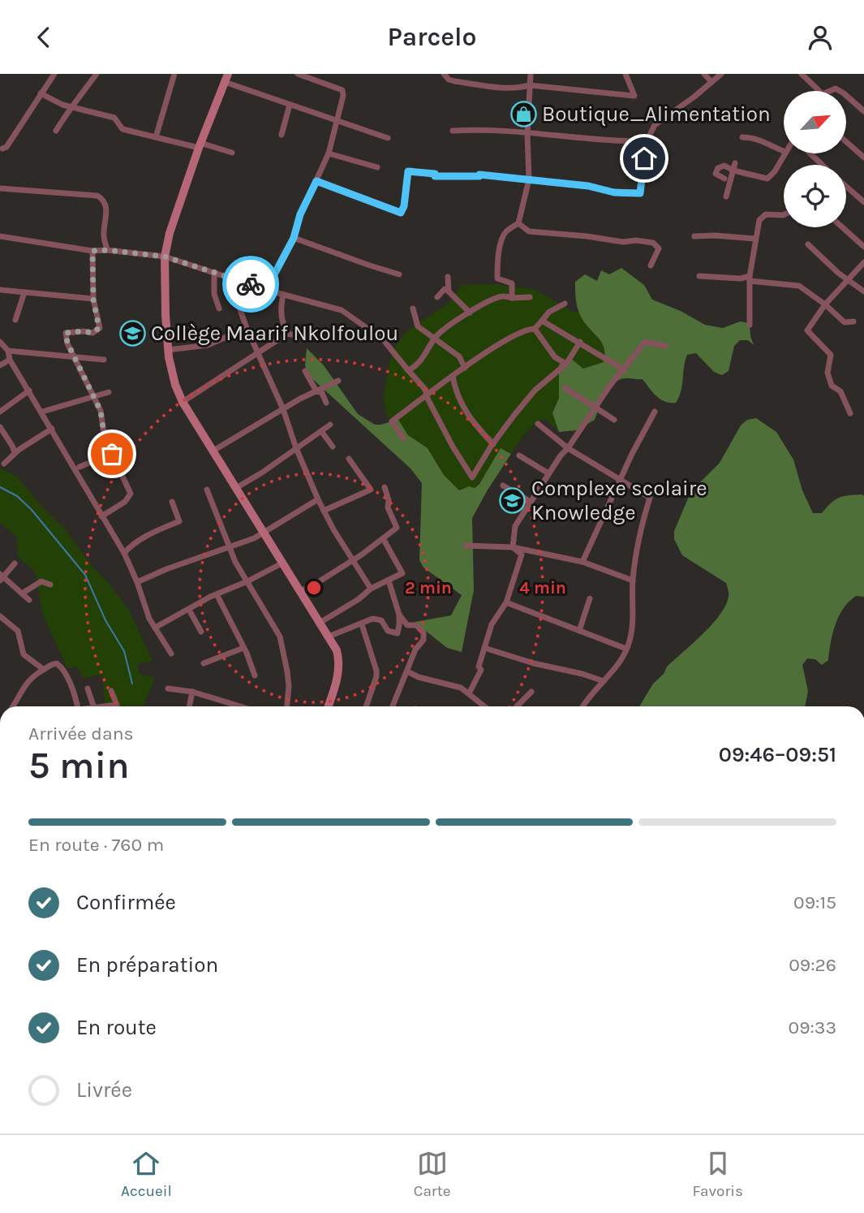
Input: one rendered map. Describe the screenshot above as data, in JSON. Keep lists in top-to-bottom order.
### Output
{
  "places": {
    "shop": ["Boutique_Alimentation"],
    "school or university": ["Collège Maarif Nkolfoulou", "Complexe scolaire Knowledge"]
  },
  "north": "top right",
  "page": {
    "header": "Parcelo",
    "heading": ["5 min", "Arrivée dans", "09:46–09:51"],
    "bar": "En route · 760 m",
    "list": [
      ["Confirmée", "09:15"],
      ["En préparation", "09:26"],
      ["En route", "09:33"],
      "Livrée"
    ],
    "tabs": ["Accueil", "Carte", "Favoris"]
  },
  "rings": ["2 min", "4 min"]
}
